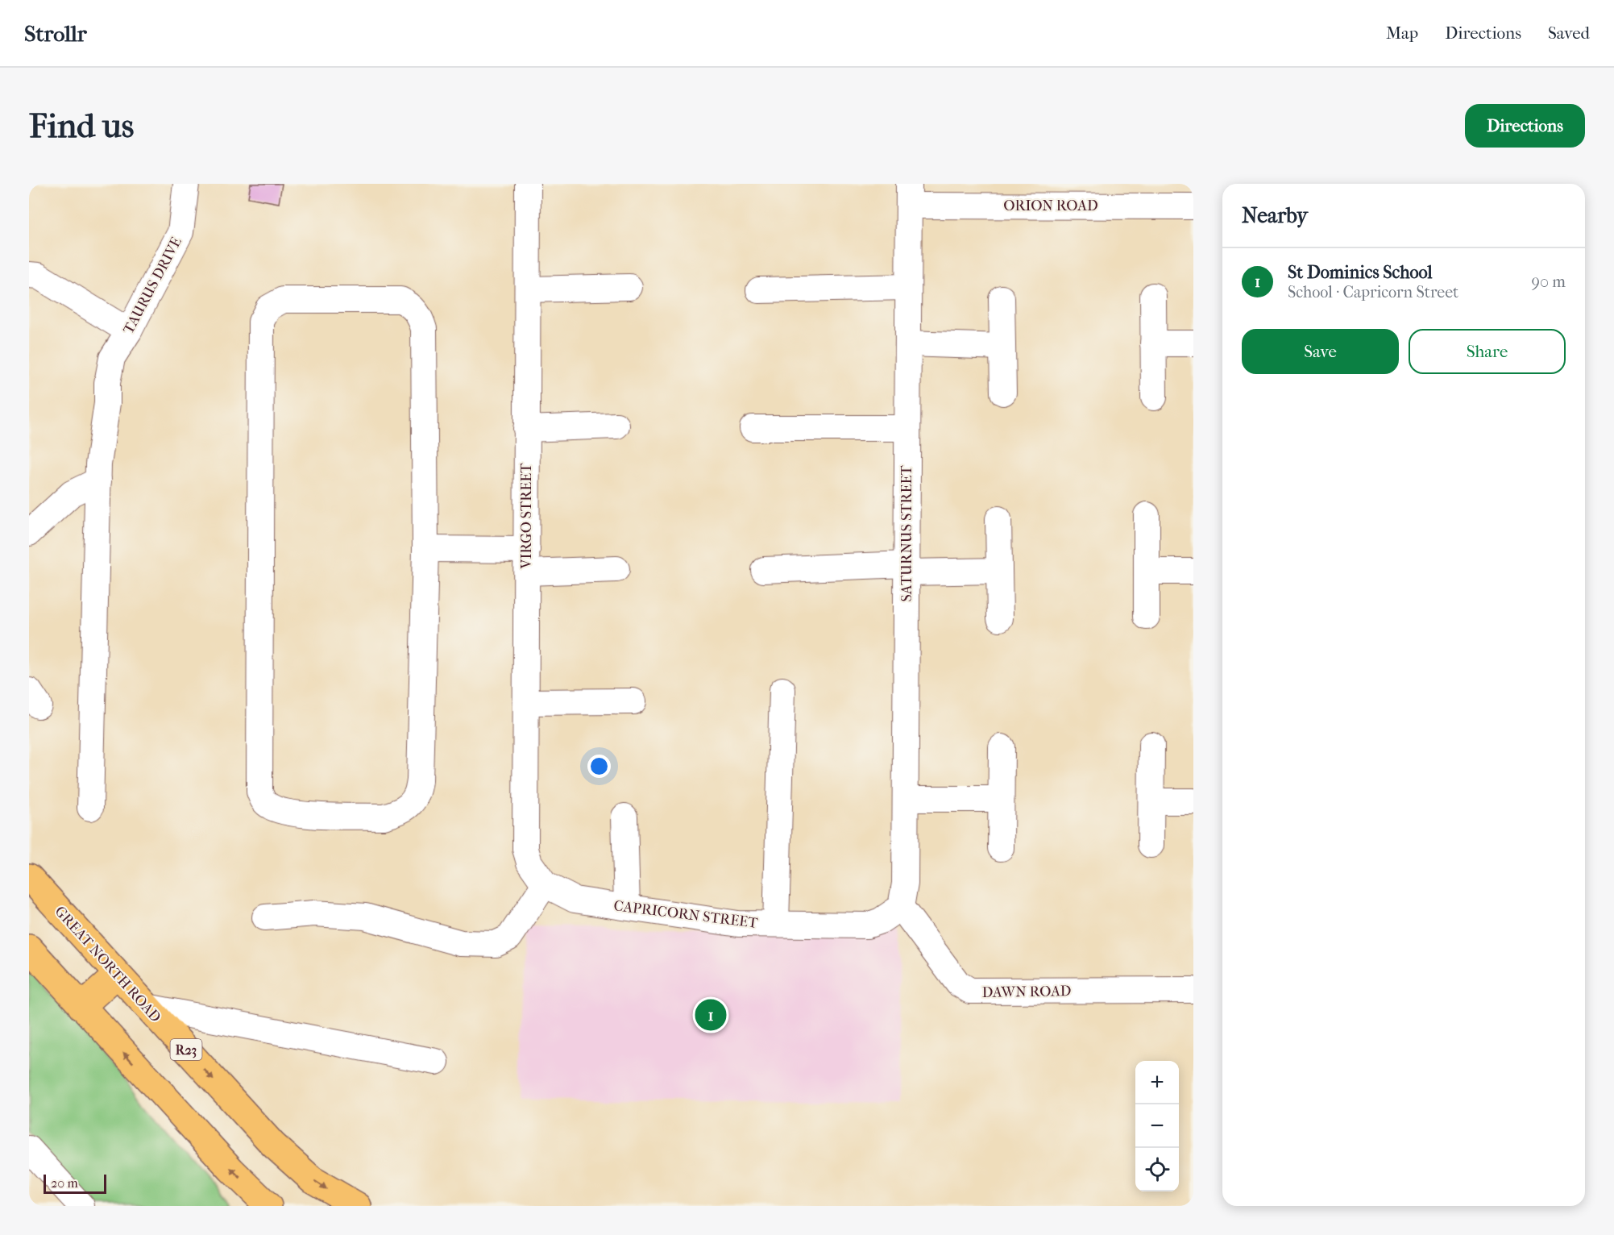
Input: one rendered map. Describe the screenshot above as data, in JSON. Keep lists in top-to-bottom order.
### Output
{
  "streets": {
    "main road": ["GREAT NORTH ROAD", "R23"],
    "street": [
      "ORION ROAD",
      "TAURUS DRIVE",
      "VIRGO STREET",
      "SATURNUS STREET",
      "CAPRICORN STREET",
      "DAWN ROAD"
    ]
  },
  "crossings": [
    ["ORION ROAD", "SATURNUS STREET"],
    ["VIRGO STREET", "CAPRICORN STREET"],
    ["SATURNUS STREET", "CAPRICORN STREET"],
    ["SATURNUS STREET", "DAWN ROAD"],
    ["CAPRICORN STREET", "DAWN ROAD"]
  ],
  "scale_bar": "20 m",
  "page": {
    "header": "Strollr",
    "nav": ["Map", "Directions", "Saved"],
    "buttons": [
      "Directions",
      ["Save", "Share"]
    ],
    "title": "Find us",
    "heading": "Nearby",
    "list": [
      {
        "mark": "1",
        "name": "St Dominics School",
        "note": "School · Capricorn Street",
        "value": "90 m"
      }
    ],
    "pins": "1",
    "map_buttons": ["+", "−"],
    "scale": "20 m"
  }
}
